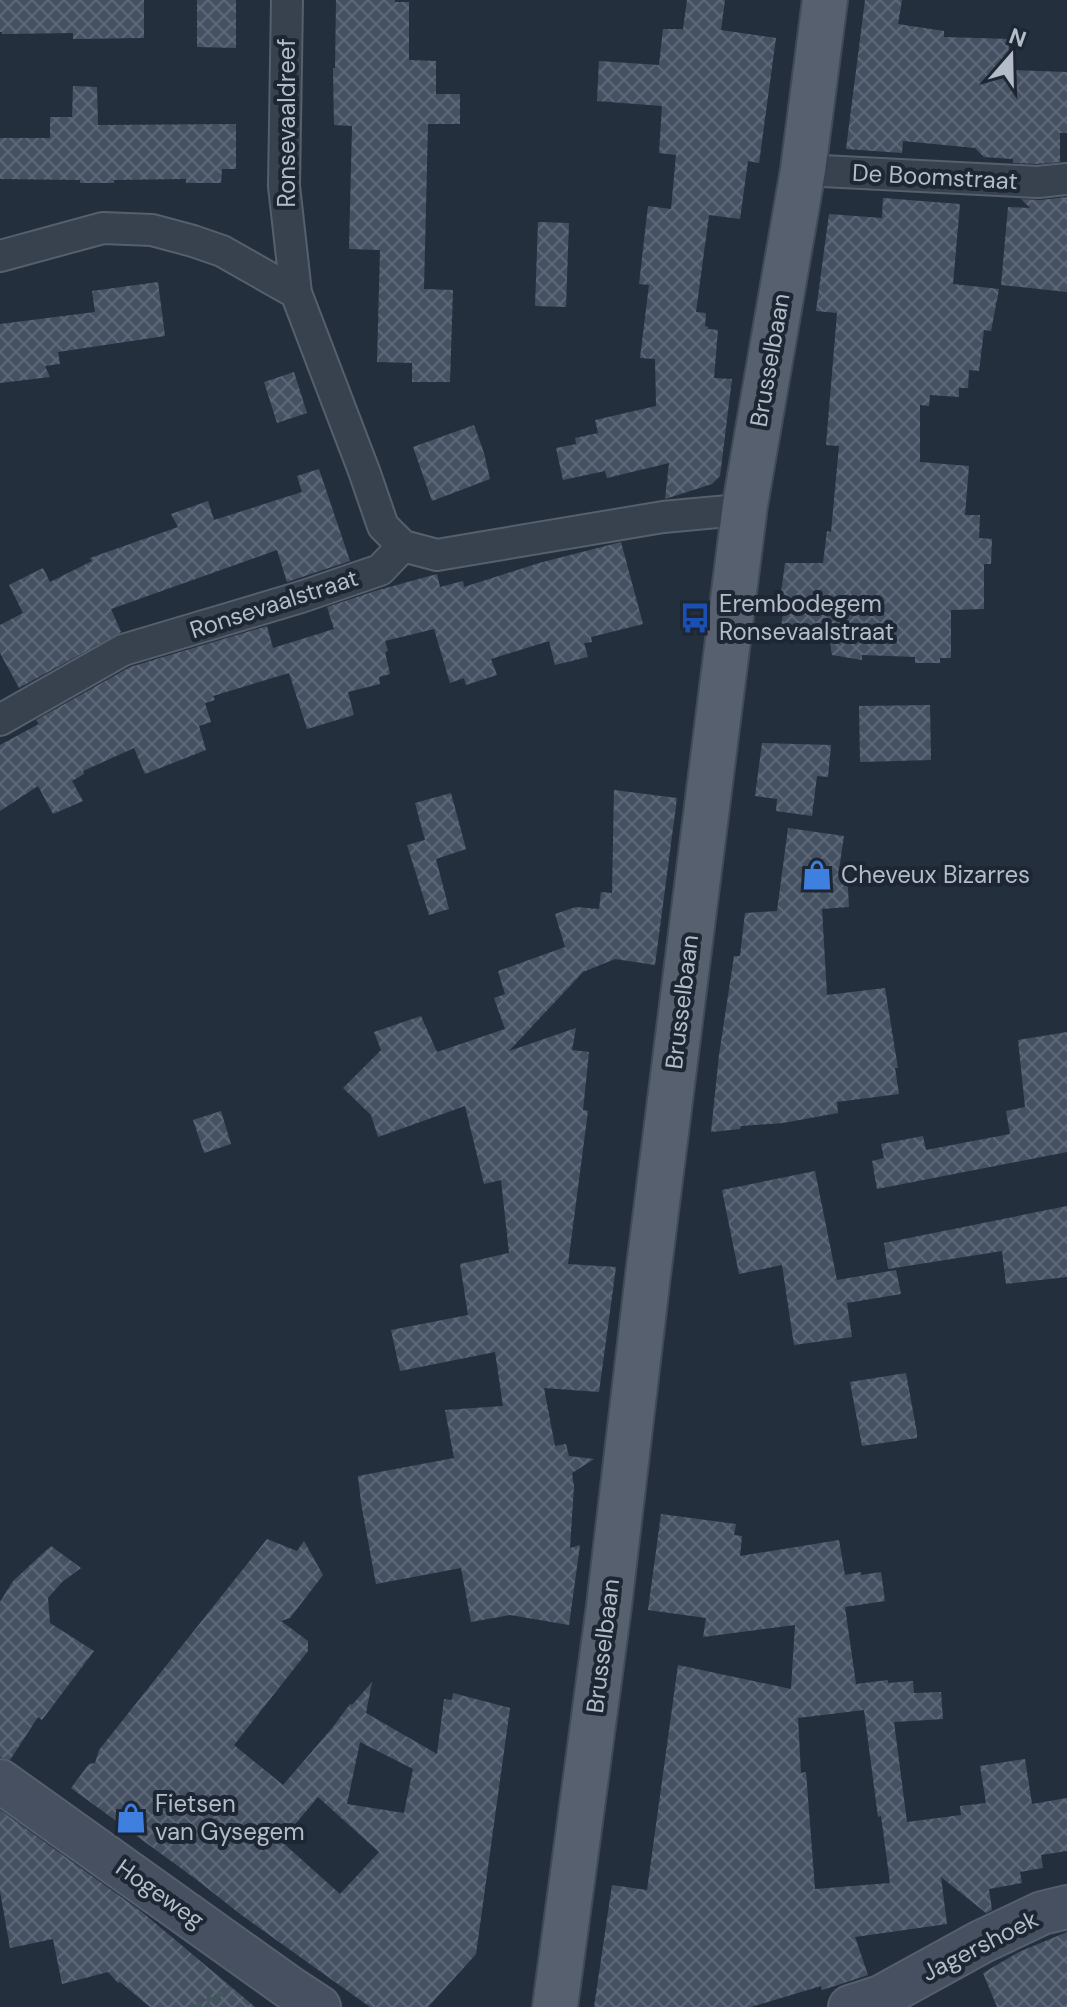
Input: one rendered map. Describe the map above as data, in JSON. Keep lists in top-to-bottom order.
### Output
{
  "streets": {
    "main road": ["Brusselbaan"],
    "street": [
      "Ronsevaaldreef",
      "De Boomstraat",
      "Ronsevaalstraat",
      "Hogeweg",
      "Jagershoek"
    ]
  },
  "crossings": [
    ["Ronsevaaldreef", "Ronsevaalstraat"],
    ["De Boomstraat", "Brusselbaan"]
  ],
  "places": {
    "bus stop": ["Erembodegem Ronsevaalstraat"],
    "shop": ["Cheveux Bizarres", "Fietsen van Gysegem"]
  },
  "north": "top"
}
